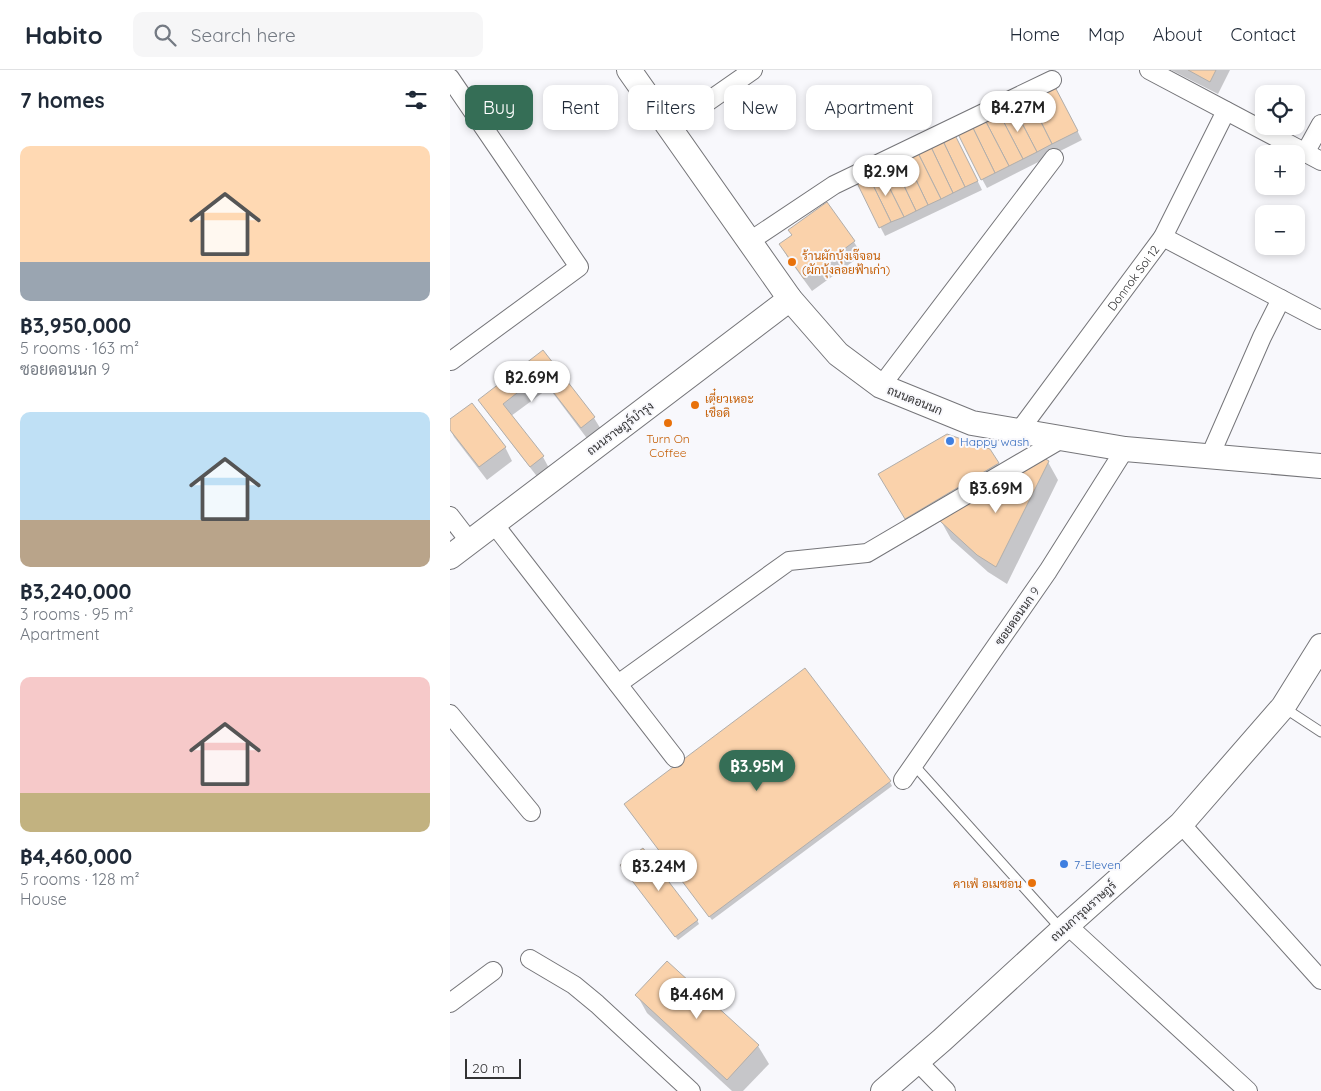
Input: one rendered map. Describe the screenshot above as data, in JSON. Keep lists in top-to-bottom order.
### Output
{
  "streets": {
    "street": [
      "Donnok Soi 12",
      "ถนนดอนนก",
      "ถนนราษฎร์บำรุง",
      "ซอยดอนนก 9",
      "ถนนการุณราษฏร์"
    ]
  },
  "crossings": [
    ["Donnok Soi 12", "ถนนดอนนก"],
    ["ถนนดอนนก", "ถนนราษฎร์บำรุง"],
    ["ถนนดอนนก", "ซอยดอนนก 9"]
  ],
  "places": [
    "ร้านผักบุ้งเจ๊จอน (ผักบุ้งลอยฟ้าเก่า)",
    "เตี๋ยวเหอะ เชื่อดิ",
    "Turn On Coffee",
    "Happy wash",
    "7-Eleven",
    "คาเฟ่ อเมซอน"
  ],
  "scale_bar": "20 m",
  "page": {
    "header": "Habito",
    "search": "Search here",
    "nav": [
      "Home",
      "Map",
      "About",
      "Contact"
    ],
    "heading": "7 homes",
    "map_buttons": ["+", "−"],
    "chip": [
      "Buy",
      "Rent",
      "Filters",
      "New",
      "Apartment"
    ],
    "price": [
      "฿4.27M",
      "฿2.9M",
      "฿2.69M",
      "฿3.69M",
      "฿3.95M",
      "฿3.24M",
      "฿4.46M"
    ],
    "list": [
      {
        "name": "฿3,950,000",
        "note": "5 rooms · 163 m² · ซอยดอนนก 9"
      },
      {
        "name": "฿3,240,000",
        "note": "3 rooms · 95 m² · Apartment"
      },
      {
        "name": "฿4,460,000",
        "note": "5 rooms · 128 m² · House"
      }
    ],
    "scale": "20 m"
  }
}
